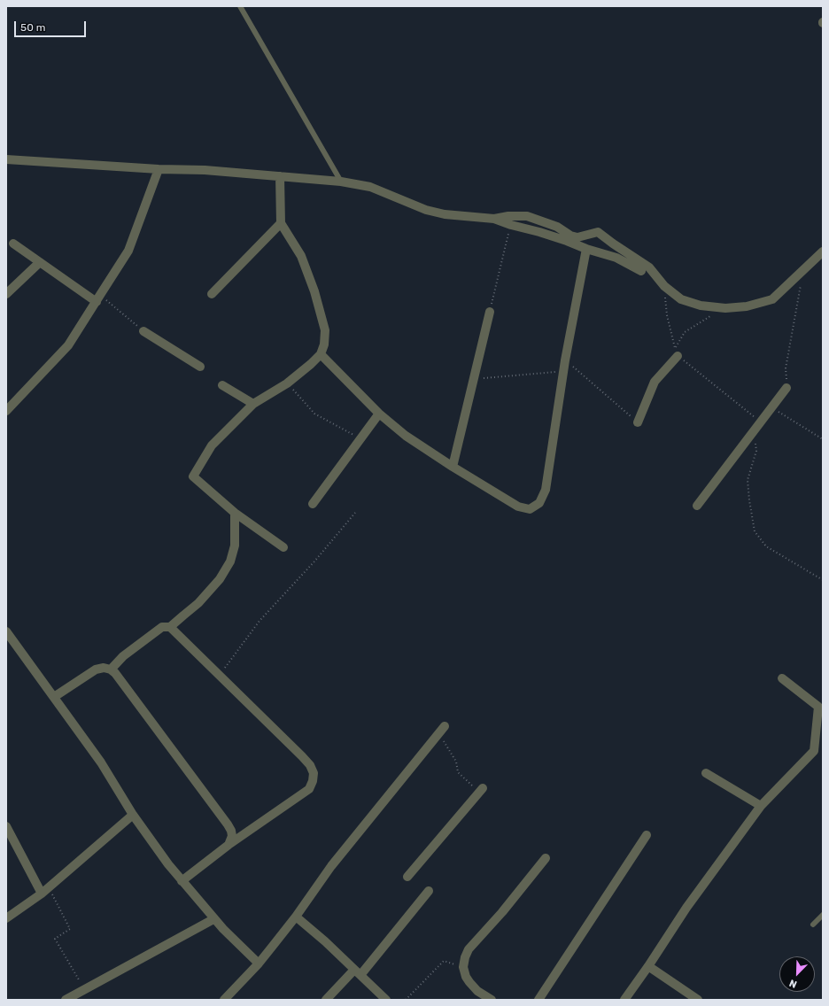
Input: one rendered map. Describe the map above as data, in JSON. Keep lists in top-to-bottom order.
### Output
{
  "scale_bar": "50 m",
  "north": "bottom left"
}
